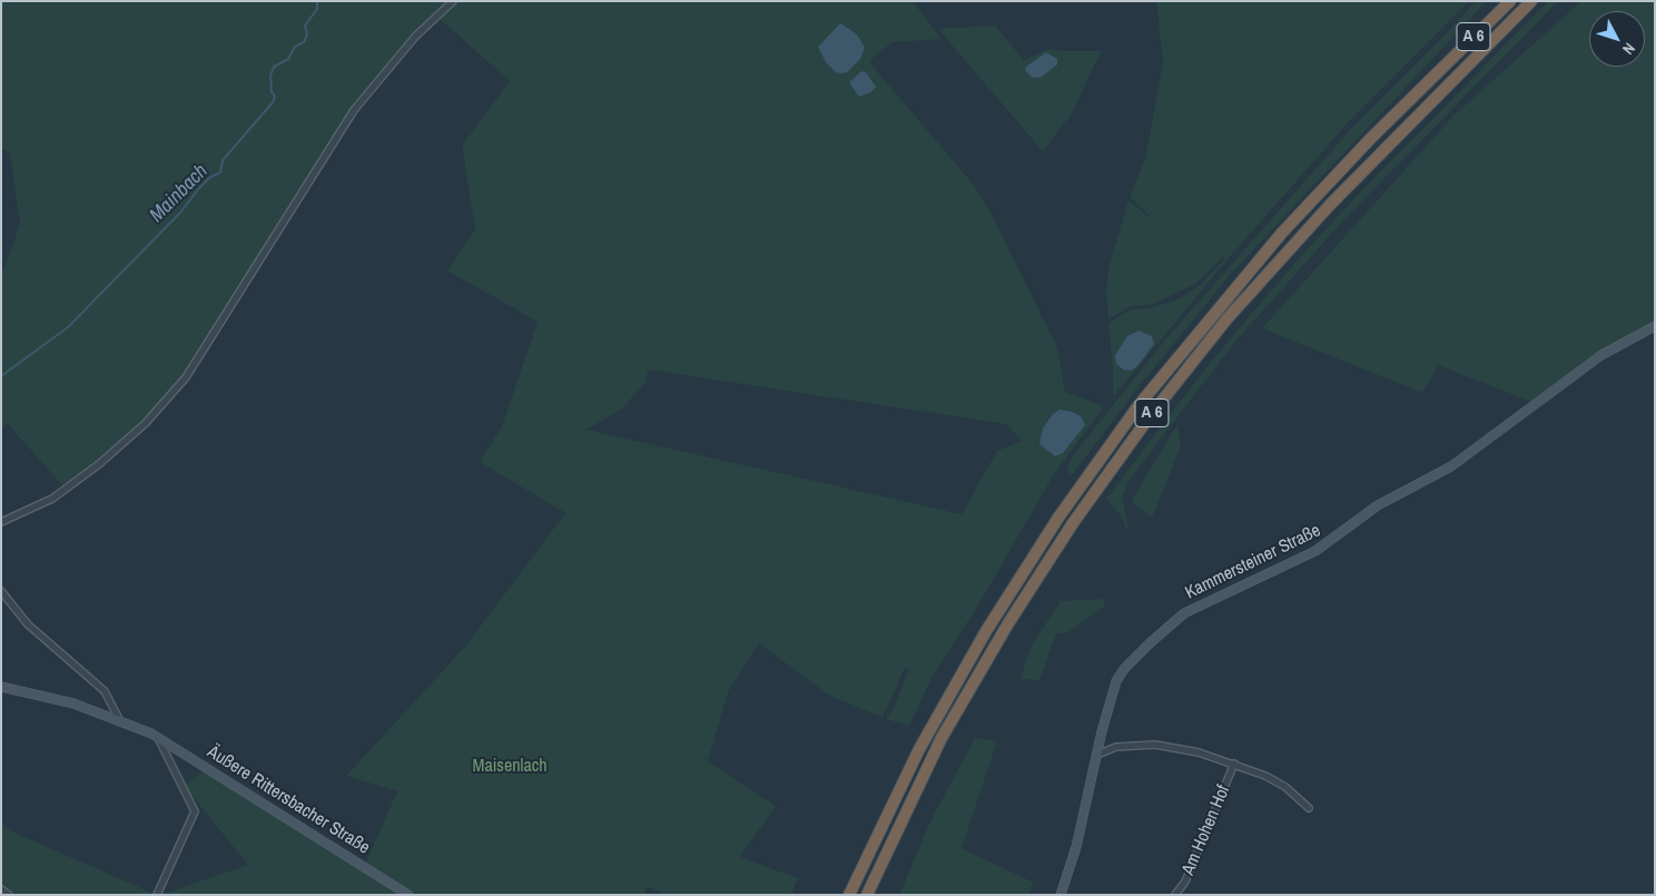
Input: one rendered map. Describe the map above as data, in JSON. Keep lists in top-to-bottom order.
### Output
{
  "streets": {
    "highway": ["A 6"],
    "street": ["Kammersteiner Straße", "Äußere Rittersbacher Straße", "Am Hohen Hof"]
  },
  "crossings": [
    ["Kammersteiner Straße", "Am Hohen Hof"]
  ],
  "water": ["Mainbach"],
  "parks": ["Maisenlach"],
  "north": "bottom right"
}
